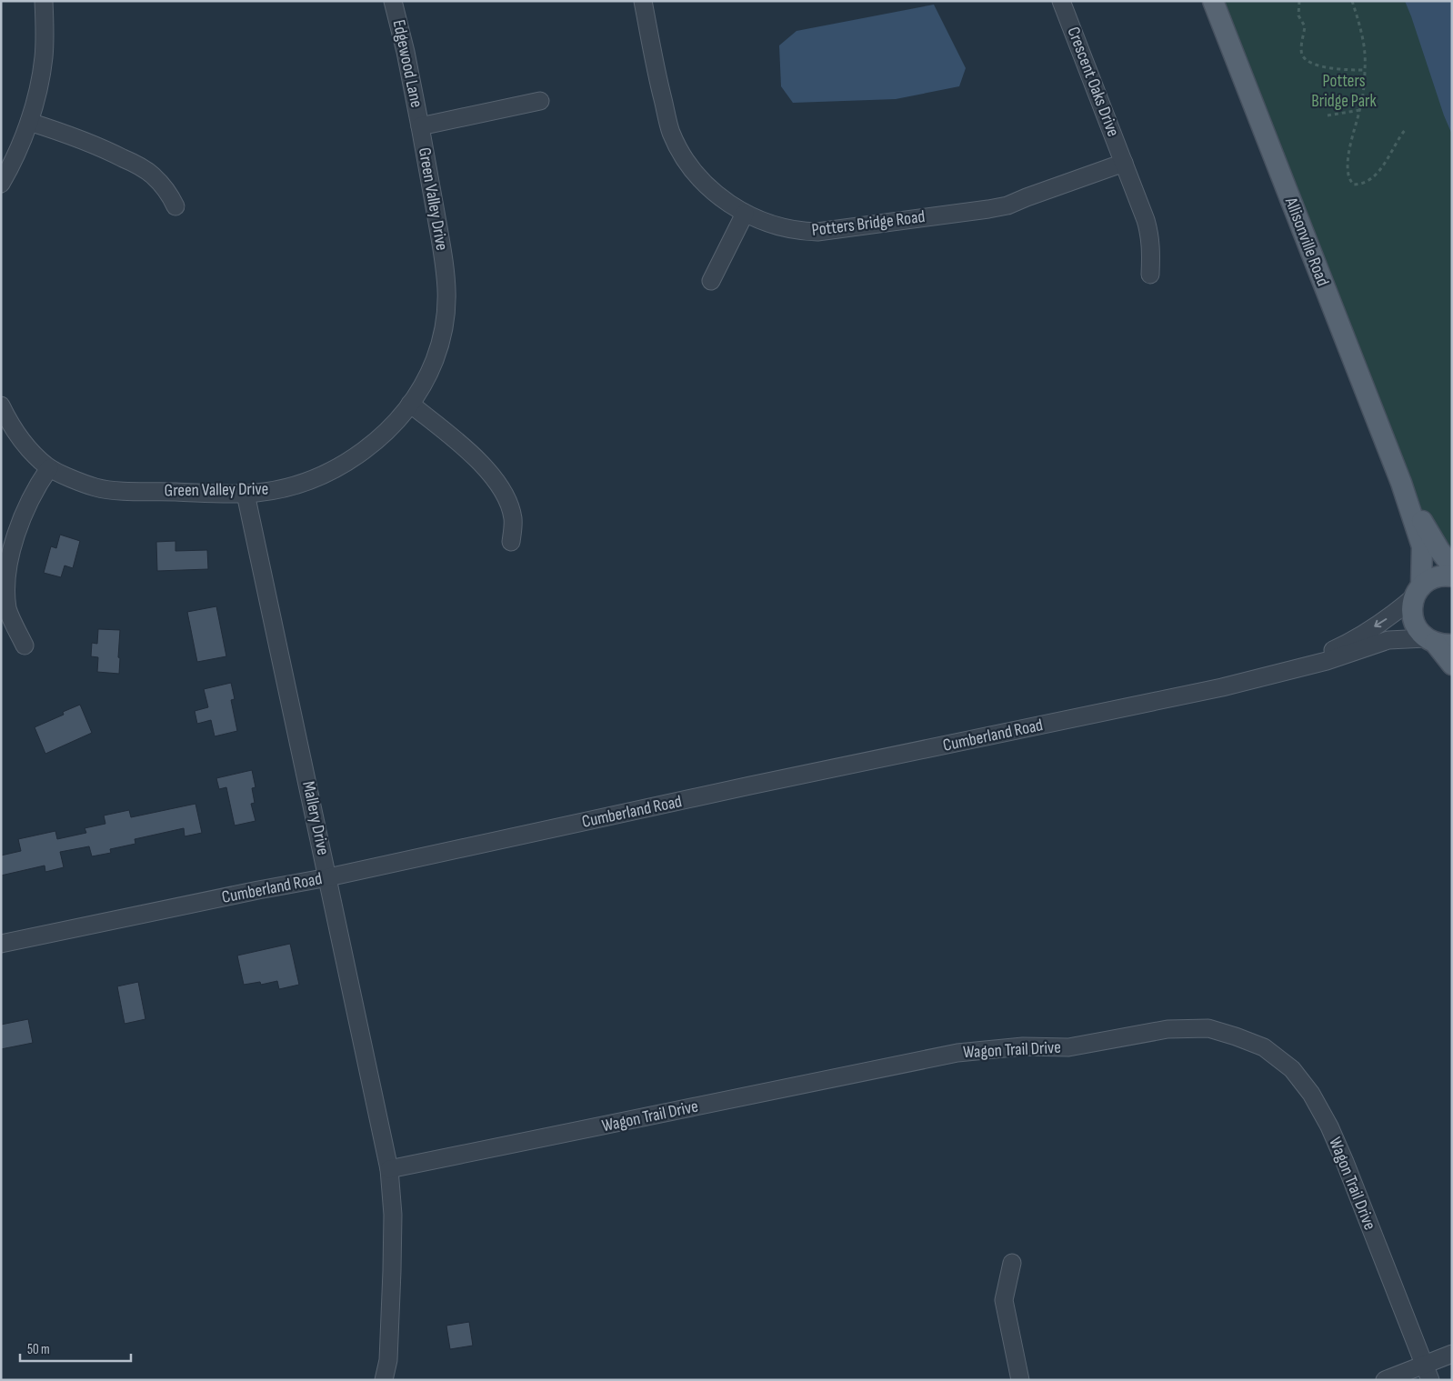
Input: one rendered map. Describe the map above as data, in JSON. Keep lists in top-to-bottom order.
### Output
{
  "streets": {
    "main road": ["Allisonville Road"],
    "street": [
      "Edgewood Lane",
      "Crescent Oaks Drive",
      "Green Valley Drive",
      "Potters Bridge Road",
      "Cumberland Road",
      "Mallery Drive",
      "Wagon Trail Drive"
    ]
  },
  "crossings": [
    ["Edgewood Lane", "Green Valley Drive"],
    ["Crescent Oaks Drive", "Potters Bridge Road"],
    ["Green Valley Drive", "Mallery Drive"],
    ["Allisonville Road", "Cumberland Road"],
    ["Cumberland Road", "Mallery Drive"],
    ["Mallery Drive", "Wagon Trail Drive"]
  ],
  "parks": ["Potters Bridge Park"],
  "scale_bar": "50 m"
}
